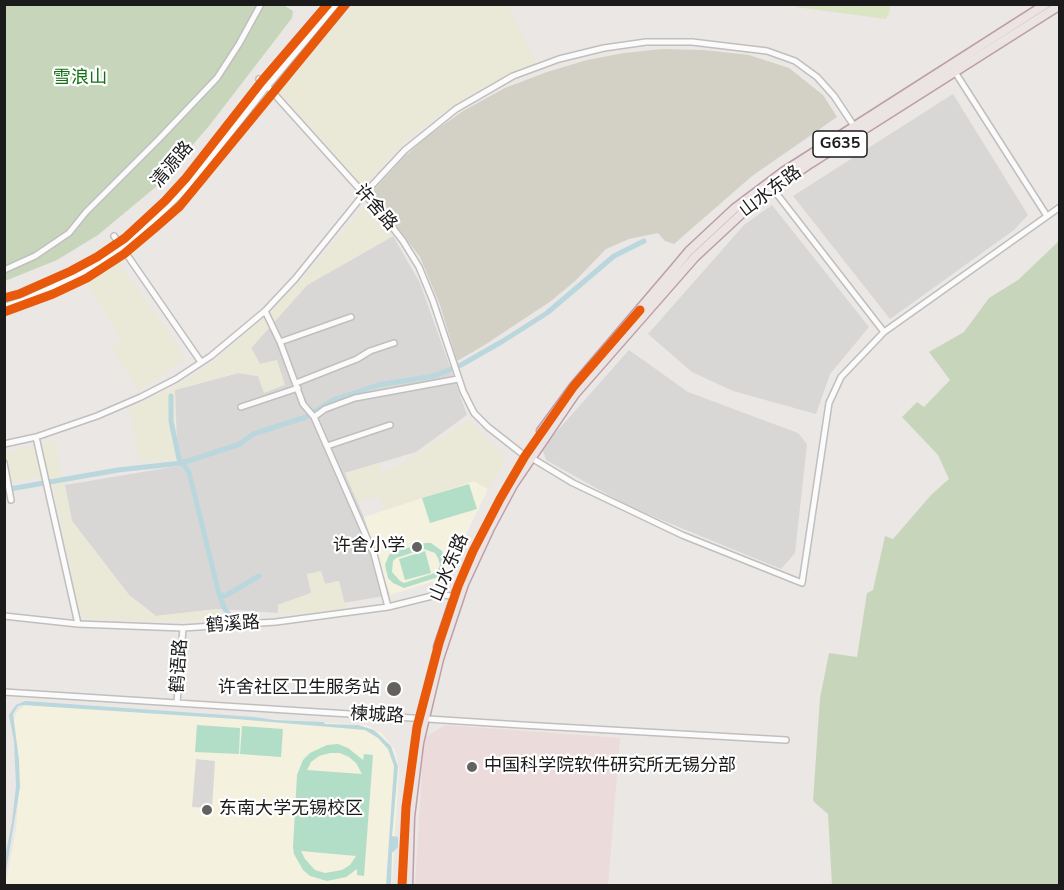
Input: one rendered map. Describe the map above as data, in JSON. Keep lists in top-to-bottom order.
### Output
{
  "streets": {
    "highway": ["G635", "山水东路"],
    "street": [
      "清源路",
      "许舍路",
      "鹤溪路",
      "鹤语路",
      "楝城路"
    ]
  },
  "crossings": [
    ["清源路", "许舍路"],
    ["山水东路", "许舍路"],
    ["山水东路", "鹤溪路"],
    ["山水东路", "楝城路"],
    ["鹤溪路", "鹤语路"],
    ["鹤语路", "楝城路"]
  ],
  "parks": ["雪浪山"],
  "places": [
    "许舍小学",
    "许舍社区卫生服务站",
    "中国科学院软件研究所无锡分部",
    "东南大学无锡校区"
  ]
}
